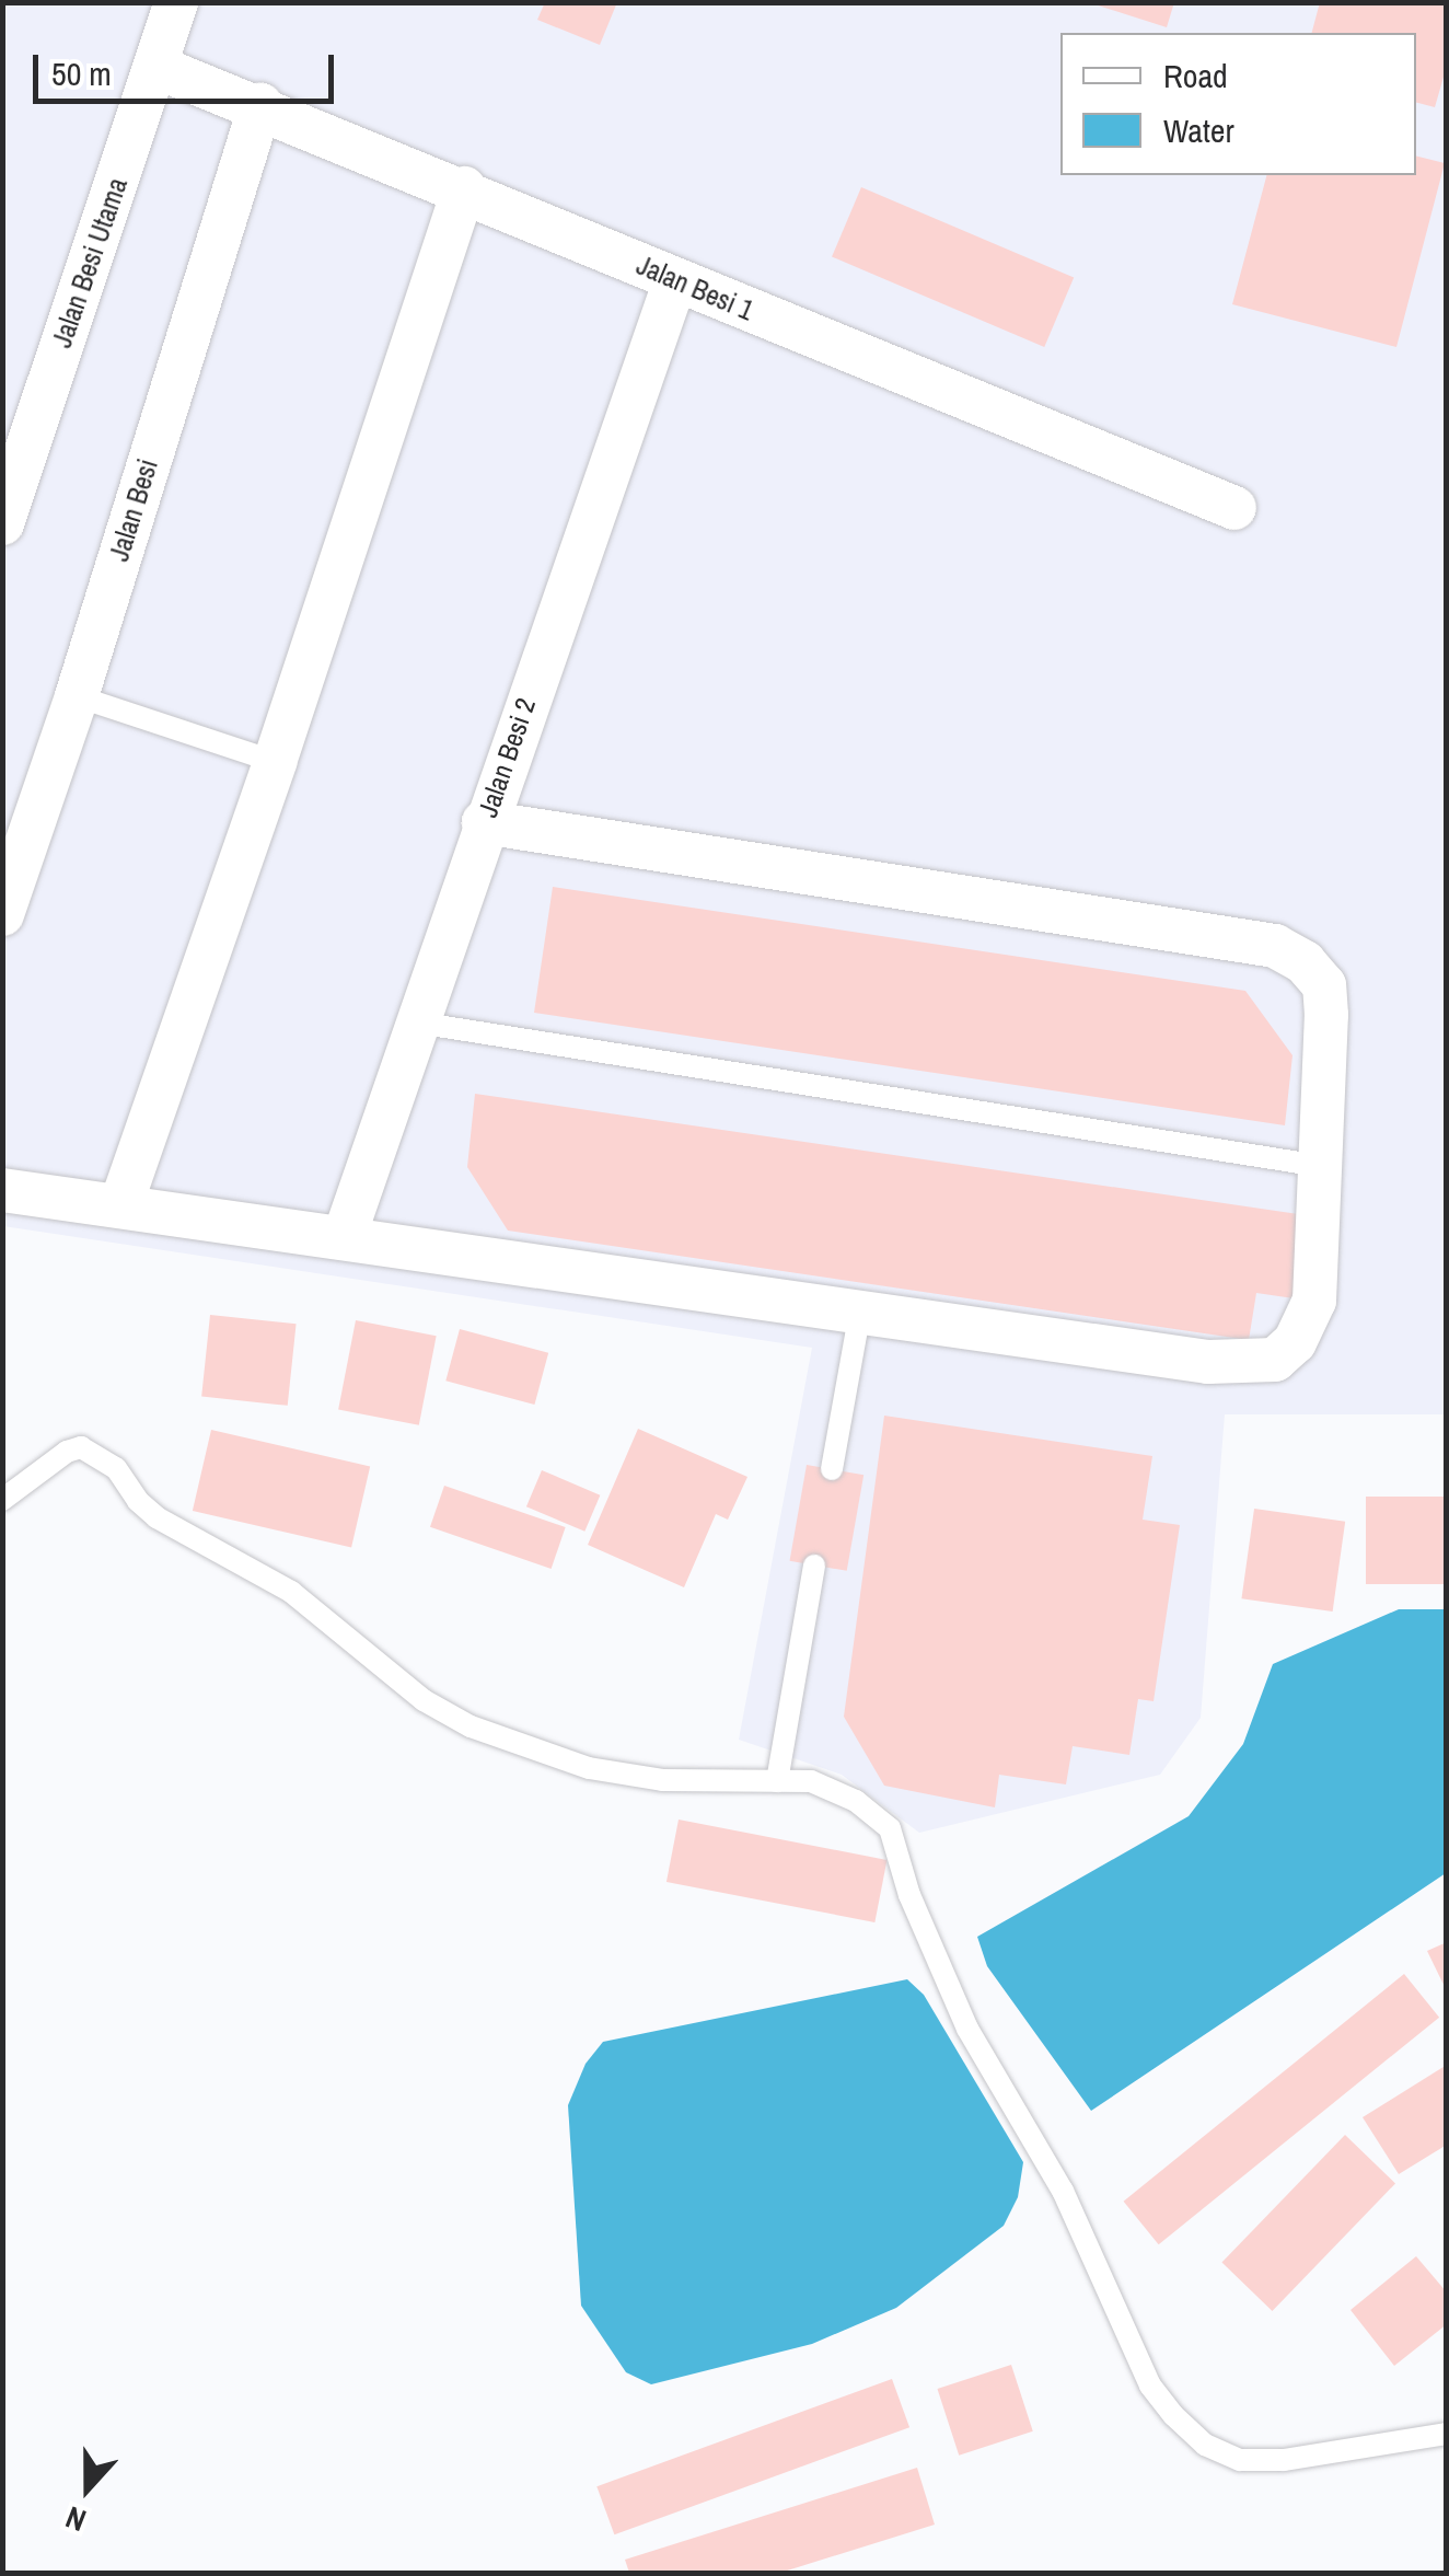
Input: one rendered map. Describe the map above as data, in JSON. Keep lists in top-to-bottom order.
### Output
{
  "streets": {
    "street": [
      "Jalan Besi Utama",
      "Jalan Besi 1",
      "Jalan Besi",
      "Jalan Besi 2"
    ]
  },
  "crossings": [
    ["Jalan Besi Utama", "Jalan Besi 1"],
    ["Jalan Besi 1", "Jalan Besi"],
    ["Jalan Besi 1", "Jalan Besi 2"]
  ],
  "legend": ["Road", "Water"],
  "scale_bar": "50 m",
  "north": "bottom"
}
